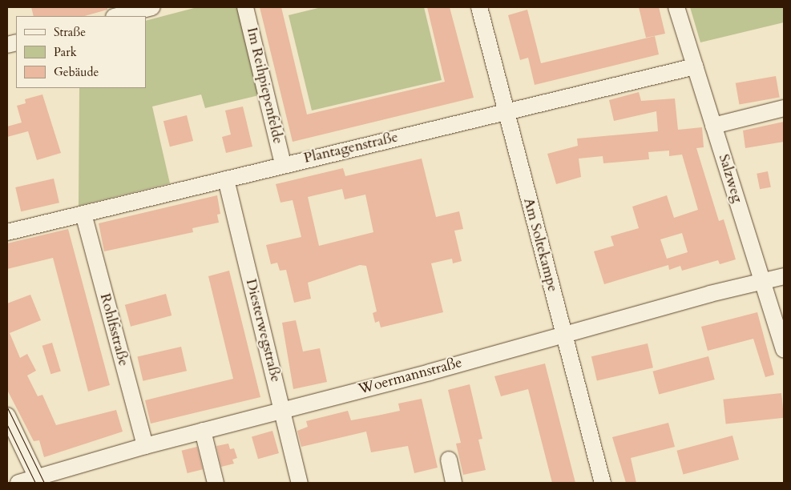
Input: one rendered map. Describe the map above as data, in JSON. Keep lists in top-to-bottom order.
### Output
{
  "streets": {
    "street": [
      "Im Reihpiepenfelde",
      "Plantagenstraße",
      "Salzweg",
      "Am Soltekampe",
      "Rohlfsstraße",
      "Diesterwegstraße",
      "Woermannstraße"
    ]
  },
  "crossings": [
    ["Im Reihpiepenfelde", "Plantagenstraße"],
    ["Plantagenstraße", "Salzweg"],
    ["Plantagenstraße", "Am Soltekampe"],
    ["Plantagenstraße", "Rohlfsstraße"],
    ["Plantagenstraße", "Diesterwegstraße"],
    ["Salzweg", "Woermannstraße"],
    ["Am Soltekampe", "Woermannstraße"],
    ["Rohlfsstraße", "Woermannstraße"],
    ["Diesterwegstraße", "Woermannstraße"]
  ],
  "legend": ["Straße", "Park", "Gebäude"]
}
